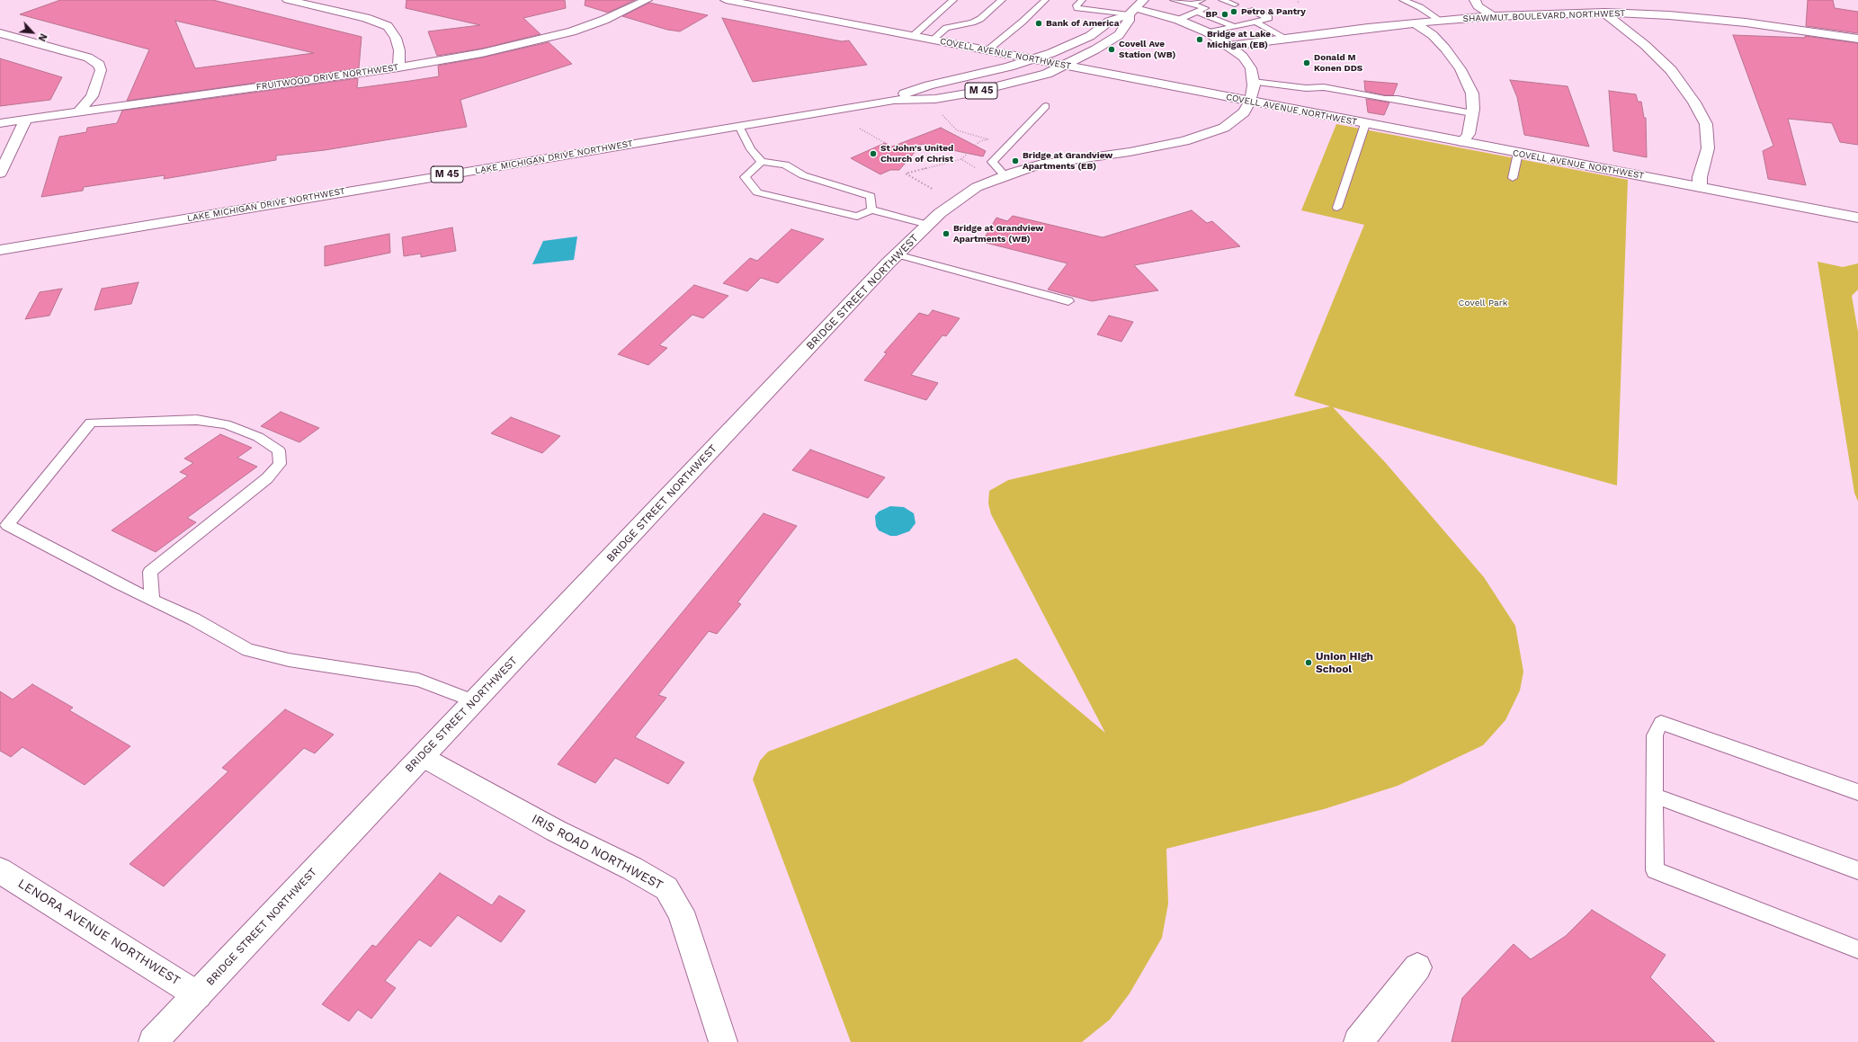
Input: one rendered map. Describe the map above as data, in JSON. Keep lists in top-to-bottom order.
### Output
{
  "streets": {
    "main road": [
      "SHAWMUT BOULEVARD NORTHWEST",
      "COVELL AVENUE NORTHWEST",
      "FRUITWOOD DRIVE NORTHWEST",
      "M 45",
      "LAKE MICHIGAN DRIVE NORTHWEST",
      "BRIDGE STREET NORTHWEST",
      "IRIS ROAD NORTHWEST",
      "LENORA AVENUE NORTHWEST"
    ]
  },
  "crossings": [
    ["COVELL AVENUE NORTHWEST", "LAKE MICHIGAN DRIVE NORTHWEST"],
    ["COVELL AVENUE NORTHWEST", "BRIDGE STREET NORTHWEST"],
    ["BRIDGE STREET NORTHWEST", "IRIS ROAD NORTHWEST"],
    ["BRIDGE STREET NORTHWEST", "LENORA AVENUE NORTHWEST"]
  ],
  "parks": ["Covell Park"],
  "places": [
    "Petro & Pantry",
    "BP",
    "Bank of America",
    "Bridge at Lake Michigan (EB)",
    "Covell Ave Station (WB)",
    "Donald M Konen DDS",
    "St John's United Church of Christ",
    "Bridge at Grandview Apartments (EB)",
    "Bridge at Grandview Apartments (WB)",
    "Union High School"
  ],
  "north": "bottom right"
}
